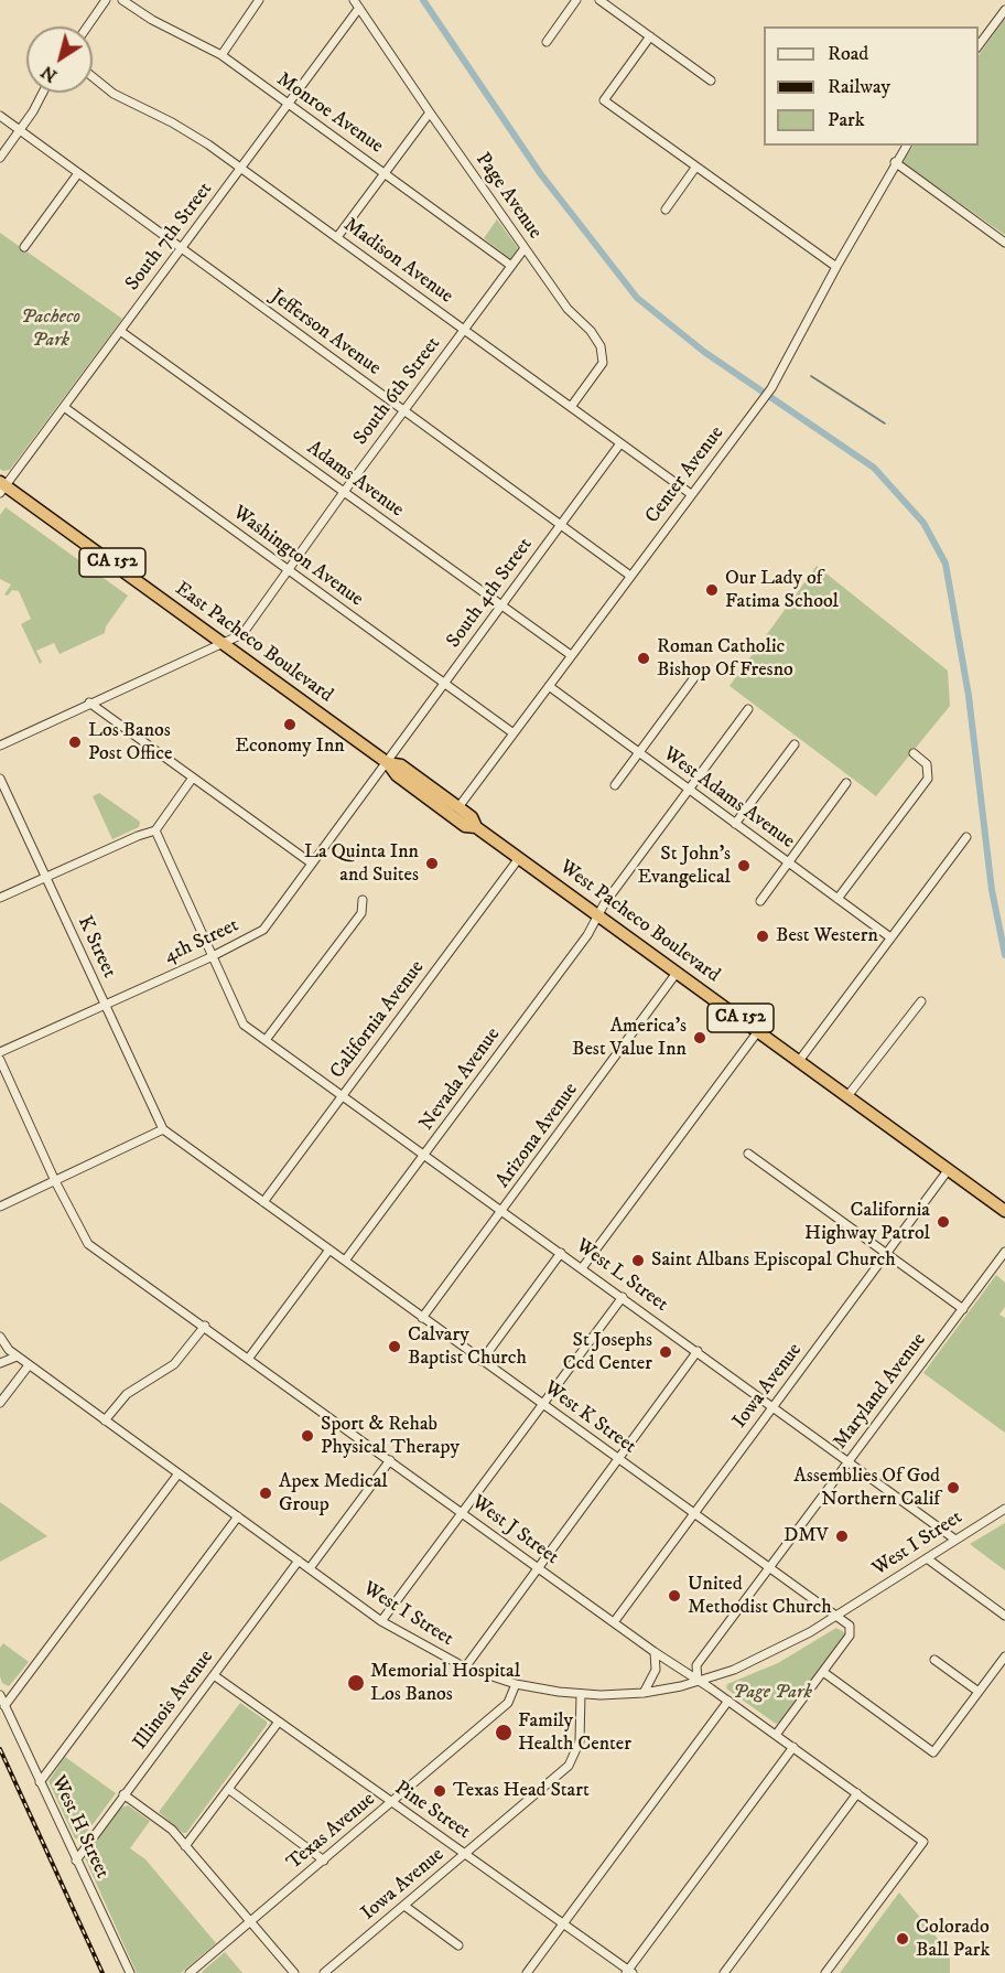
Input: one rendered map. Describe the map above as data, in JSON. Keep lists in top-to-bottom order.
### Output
{
  "streets": {
    "highway": ["CA 152", "East Pacheco Boulevard", "West Pacheco Boulevard"],
    "street": [
      "Monroe Avenue",
      "Page Avenue",
      "South 7th Street",
      "Madison Avenue",
      "Jefferson Avenue",
      "South 6th Street",
      "Center Avenue",
      "Adams Avenue",
      "Washington Avenue",
      "South 4th Street",
      "West Adams Avenue",
      "4th Street",
      "K Street",
      "California Avenue",
      "Nevada Avenue",
      "Arizona Avenue",
      "West L Street",
      "Iowa Avenue",
      "Maryland Avenue",
      "West K Street",
      "West J Street",
      "West I Street",
      "Illinois Avenue",
      "Pine Street",
      "West H Street",
      "Texas Avenue"
    ]
  },
  "crossings": [
    ["Monroe Avenue", "South 7th Street"],
    ["Monroe Avenue", "South 6th Street"],
    ["Page Avenue", "South 7th Street"],
    ["Page Avenue", "Madison Avenue"],
    ["Page Avenue", "South 6th Street"],
    ["South 7th Street", "Madison Avenue"],
    ["South 7th Street", "Jefferson Avenue"],
    ["South 7th Street", "Adams Avenue"],
    ["South 7th Street", "Washington Avenue"],
    ["South 7th Street", "East Pacheco Boulevard"],
    ["Madison Avenue", "South 6th Street"],
    ["Madison Avenue", "Center Avenue"],
    ["Madison Avenue", "South 4th Street"],
    ["Jefferson Avenue", "South 6th Street"],
    ["Jefferson Avenue", "Center Avenue"],
    ["Jefferson Avenue", "South 4th Street"],
    ["South 6th Street", "Adams Avenue"],
    ["South 6th Street", "Washington Avenue"],
    ["South 6th Street", "East Pacheco Boulevard"],
    ["Center Avenue", "Adams Avenue"],
    ["Center Avenue", "Washington Avenue"],
    ["Center Avenue", "East Pacheco Boulevard"],
    ["Center Avenue", "West Adams Avenue"],
    ["Center Avenue", "West Pacheco Boulevard"],
    ["Adams Avenue", "South 4th Street"],
    ["Washington Avenue", "South 4th Street"],
    ["South 4th Street", "East Pacheco Boulevard"],
    ["South 4th Street", "4th Street"],
    ["East Pacheco Boulevard", "West Pacheco Boulevard"],
    ["East Pacheco Boulevard", "4th Street"],
    ["West Adams Avenue", "Nevada Avenue"],
    ["West Pacheco Boulevard", "California Avenue"],
    ["West Pacheco Boulevard", "Nevada Avenue"],
    ["West Pacheco Boulevard", "Arizona Avenue"],
    ["West Pacheco Boulevard", "Iowa Avenue"],
    ["4th Street", "K Street"],
    ["4th Street", "West L Street"],
    ["K Street", "West K Street"],
    ["California Avenue", "West L Street"],
    ["California Avenue", "West K Street"],
    ["Nevada Avenue", "West L Street"],
    ["Nevada Avenue", "West K Street"],
    ["Arizona Avenue", "West L Street"],
    ["Arizona Avenue", "West K Street"],
    ["West L Street", "Iowa Avenue"],
    ["West L Street", "Maryland Avenue"],
    ["West L Street", "West I Street"],
    ["Iowa Avenue", "West K Street"],
    ["Iowa Avenue", "West J Street"],
    ["Iowa Avenue", "West I Street"],
    ["Iowa Avenue", "Pine Street"],
    ["Maryland Avenue", "West K Street"],
    ["Maryland Avenue", "West J Street"],
    ["Maryland Avenue", "West I Street"],
    ["West K Street", "West I Street"],
    ["West J Street", "West I Street"],
    ["West I Street", "Illinois Avenue"],
    ["West I Street", "Texas Avenue"],
    ["Illinois Avenue", "Pine Street"],
    ["Illinois Avenue", "West H Street"],
    ["Pine Street", "Texas Avenue"]
  ],
  "parks": ["Pacheco Park", "Page Park"],
  "places": [
    "Our Lady of Fatima School",
    "Roman Catholic Bishop Of Fresno",
    "Economy Inn",
    "Los Banos Post Office",
    "La Quinta Inn and Suites",
    "St John's Evangelical",
    "Best Western",
    "America's Best Value Inn",
    "California Highway Patrol",
    "Saint Albans Episcopal Church",
    "Calvary Baptist Church",
    "St Josephs Ccd Center",
    "Sport & Rehab Physical Therapy",
    "Assemblies Of God Northern Calif",
    "Apex Medical Group",
    "DMV",
    "United Methodist Church",
    "Memorial Hospital Los Banos",
    "Family Health Center",
    "Texas Head Start",
    "Colorado Ball Park"
  ],
  "legend": ["Road", "Railway", "Park"],
  "north": "bottom left"
}
